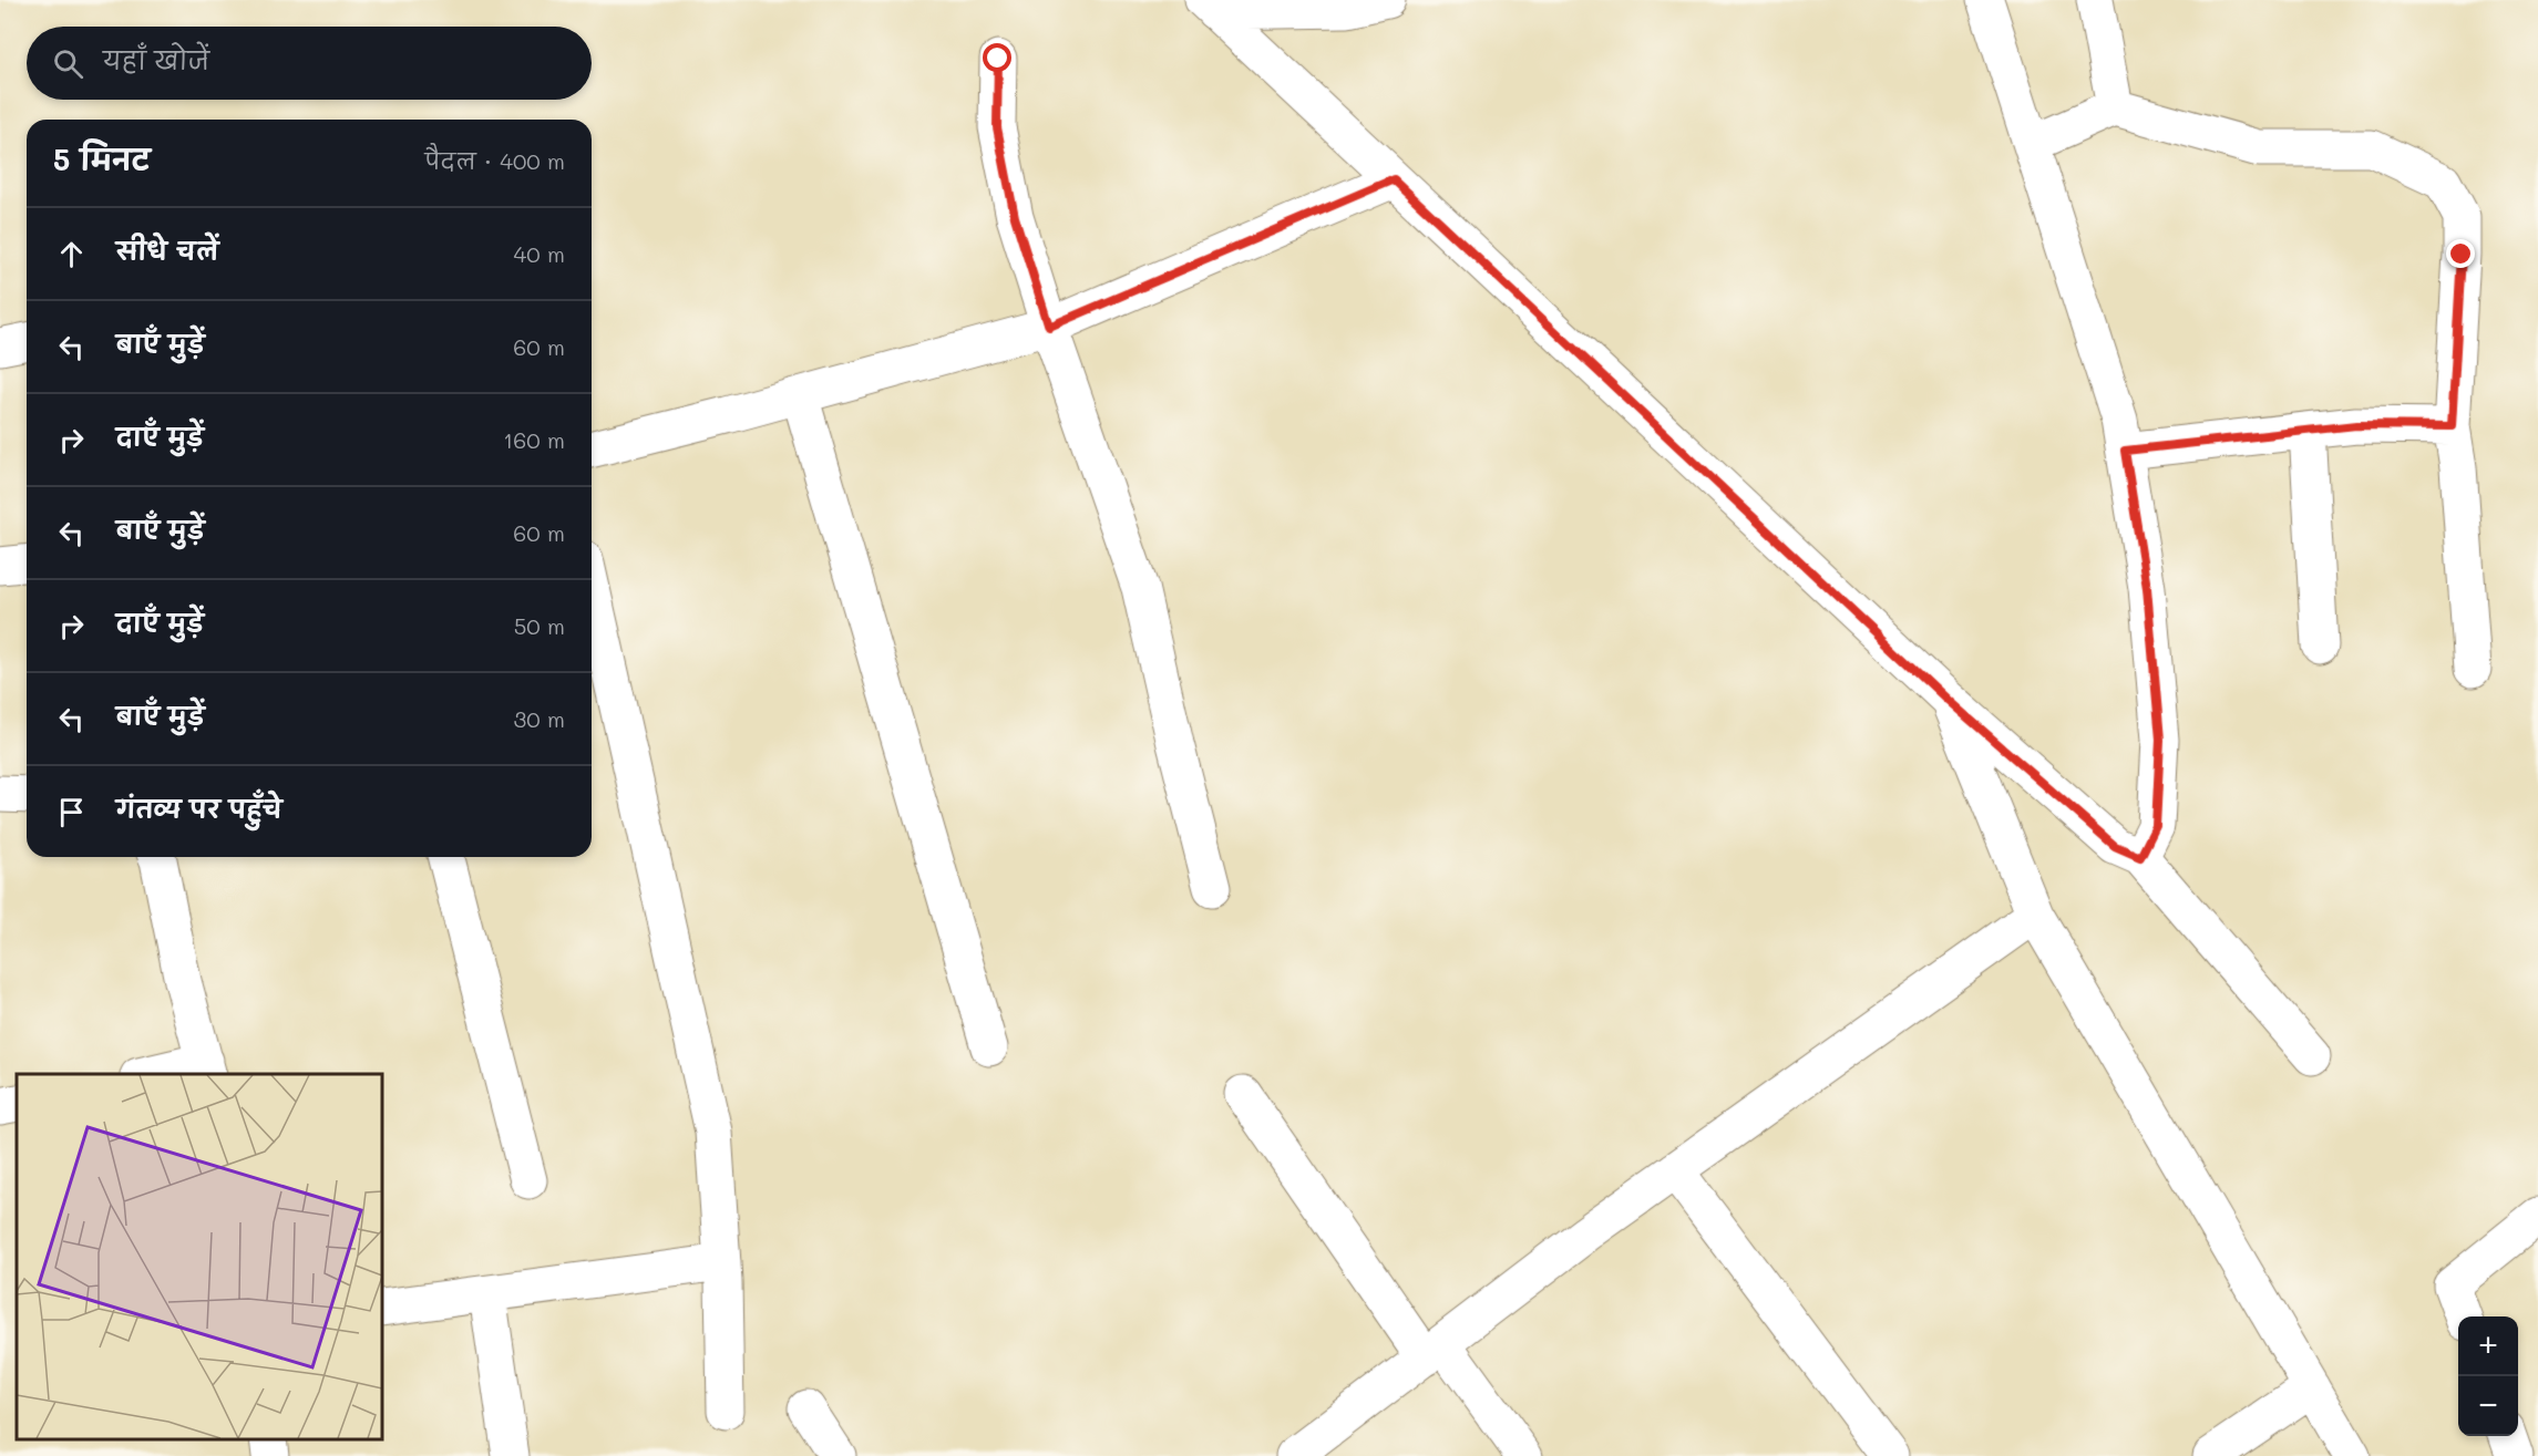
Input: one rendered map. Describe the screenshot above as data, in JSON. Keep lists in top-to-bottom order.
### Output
{
  "page": {
    "search": "यहाँ खोजें",
    "heading": ["5 मिनट", "पैदल · 400 m"],
    "list": [
      ["सीधे चलें", "40 m"],
      ["बाएँ मुड़ें", "60 m"],
      ["दाएँ मुड़ें", "160 m"],
      ["बाएँ मुड़ें", "60 m"],
      ["दाएँ मुड़ें", "50 m"],
      ["बाएँ मुड़ें", "30 m"],
      "गंतव्य पर पहुँचे"
    ],
    "map_buttons": ["+", "−"]
  }
}
